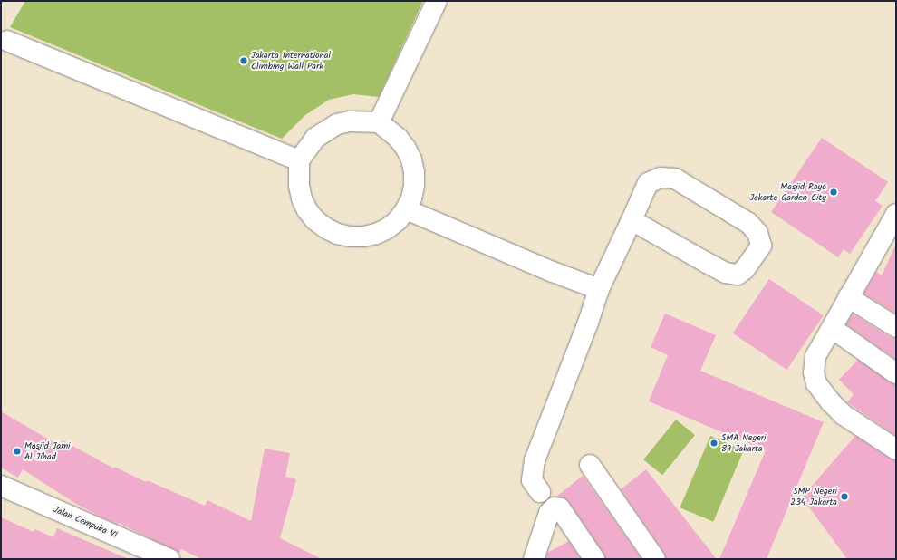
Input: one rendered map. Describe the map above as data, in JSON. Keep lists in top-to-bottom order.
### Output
{
  "streets": {
    "street": ["Jalan Cempaka VI"]
  },
  "places": [
    "Jakarta International Climbing Wall Park",
    "Masjid Raya Jakarta Garden City",
    "SMA Negeri 89 Jakarta",
    "Masjid Jami Al Jihad",
    "SMP Negeri 234 Jakarta"
  ]
}
